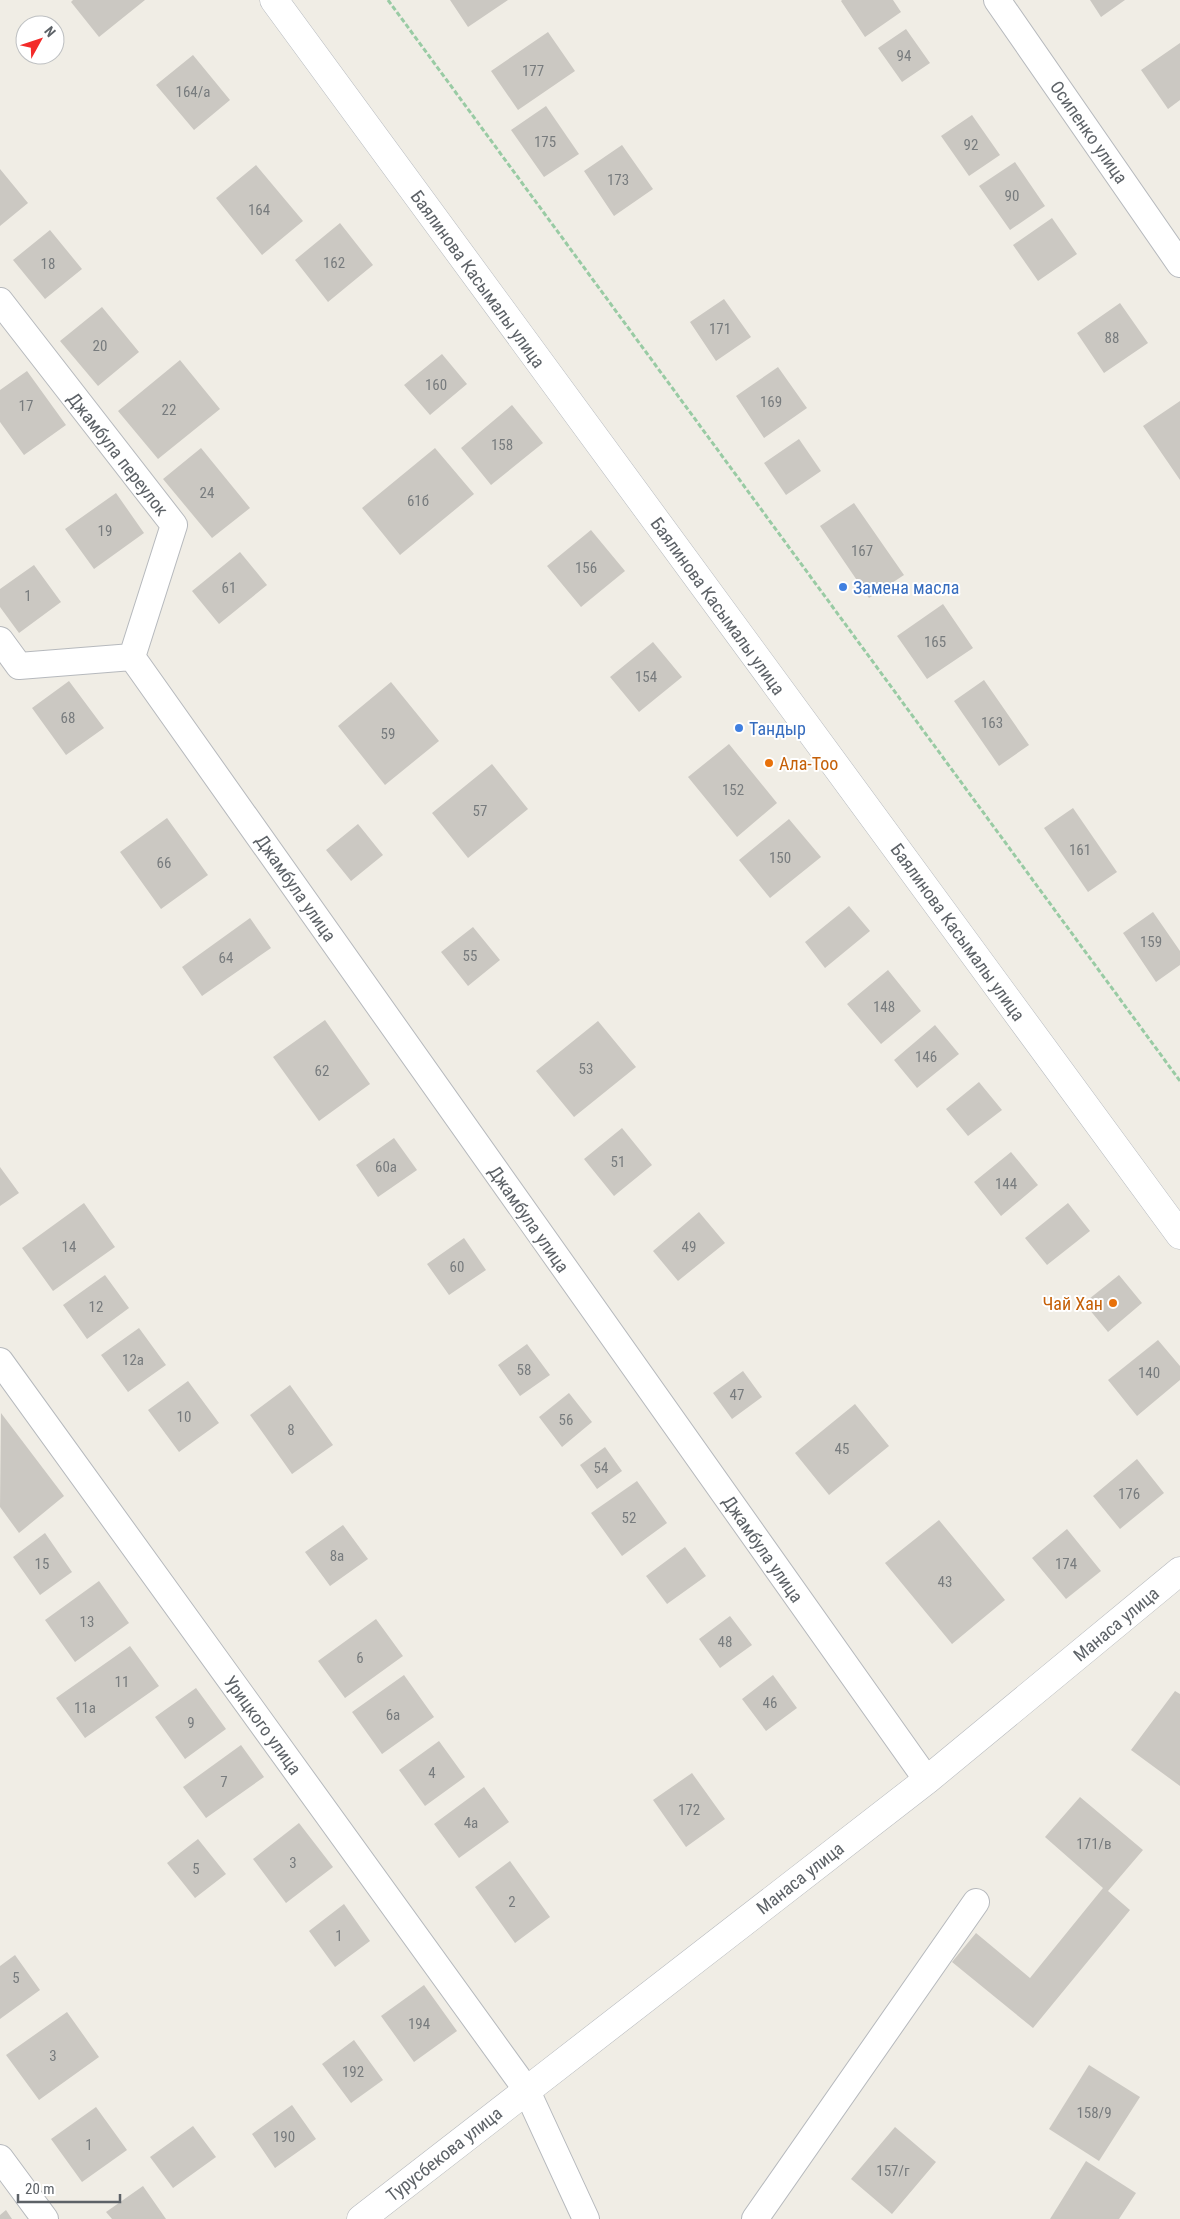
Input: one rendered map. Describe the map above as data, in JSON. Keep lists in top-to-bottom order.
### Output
{
  "streets": {
    "main road": ["Баялинова Касымалы улица", "Манаса улица", "Турусбекова улица"],
    "street": [
      "Осипенко улица",
      "Джамбула переулок",
      "Джамбула улица",
      "Урицкого улица"
    ]
  },
  "crossings": [
    ["Джамбула переулок", "Джамбула улица"],
    ["Джамбула улица", "Манаса улица"],
    ["Манаса улица", "Урицкого улица"],
    ["Манаса улица", "Турусбекова улица"],
    ["Урицкого улица", "Турусбекова улица"]
  ],
  "places": [
    "Замена масла",
    "Тандыр",
    "Ала-Тоо",
    "Чай Хан"
  ],
  "house_numbers": [
    "94",
    "177",
    "164/а",
    "175",
    "92",
    "173",
    "90",
    "164",
    "162",
    "18",
    "171",
    "88",
    "20",
    "160",
    "169",
    "17",
    "22",
    "158",
    "24",
    "61б",
    "19",
    "167",
    "156",
    "61",
    "1",
    "165",
    "154",
    "68",
    "163",
    "59",
    "152",
    "57",
    "161",
    "150",
    "66",
    "159",
    "55",
    "64",
    "148",
    "146",
    "53",
    "62",
    "51",
    "60а",
    "144",
    "14",
    "49",
    "60",
    "12",
    "12а",
    "58",
    "140",
    "47",
    "10",
    "56",
    "8",
    "45",
    "54",
    "176",
    "52",
    "8а",
    "15",
    "174",
    "43",
    "13",
    "48",
    "6",
    "11",
    "46",
    "11а",
    "6а",
    "9",
    "4",
    "7",
    "172",
    "4а",
    "171/в",
    "3",
    "5",
    "2",
    "1",
    "5",
    "194",
    "3",
    "192",
    "158/9",
    "190",
    "1",
    "157/г"
  ],
  "scale_bar": "20 m",
  "north": "top right"
}
